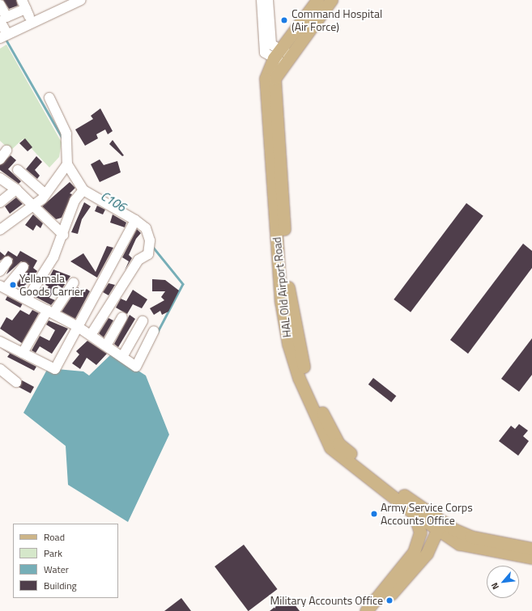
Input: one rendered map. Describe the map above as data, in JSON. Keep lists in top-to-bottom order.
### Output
{
  "streets": {
    "main road": ["HAL Old Airport Road"]
  },
  "water": ["C106"],
  "places": [
    "Command Hospital (Air Force)",
    "Yellamala Goods Carrier",
    "Army Service Corps Accounts Office",
    "Military Accounts Office"
  ],
  "legend": [
    "Road",
    "Park",
    "Water",
    "Building"
  ],
  "north": "bottom left"
}
